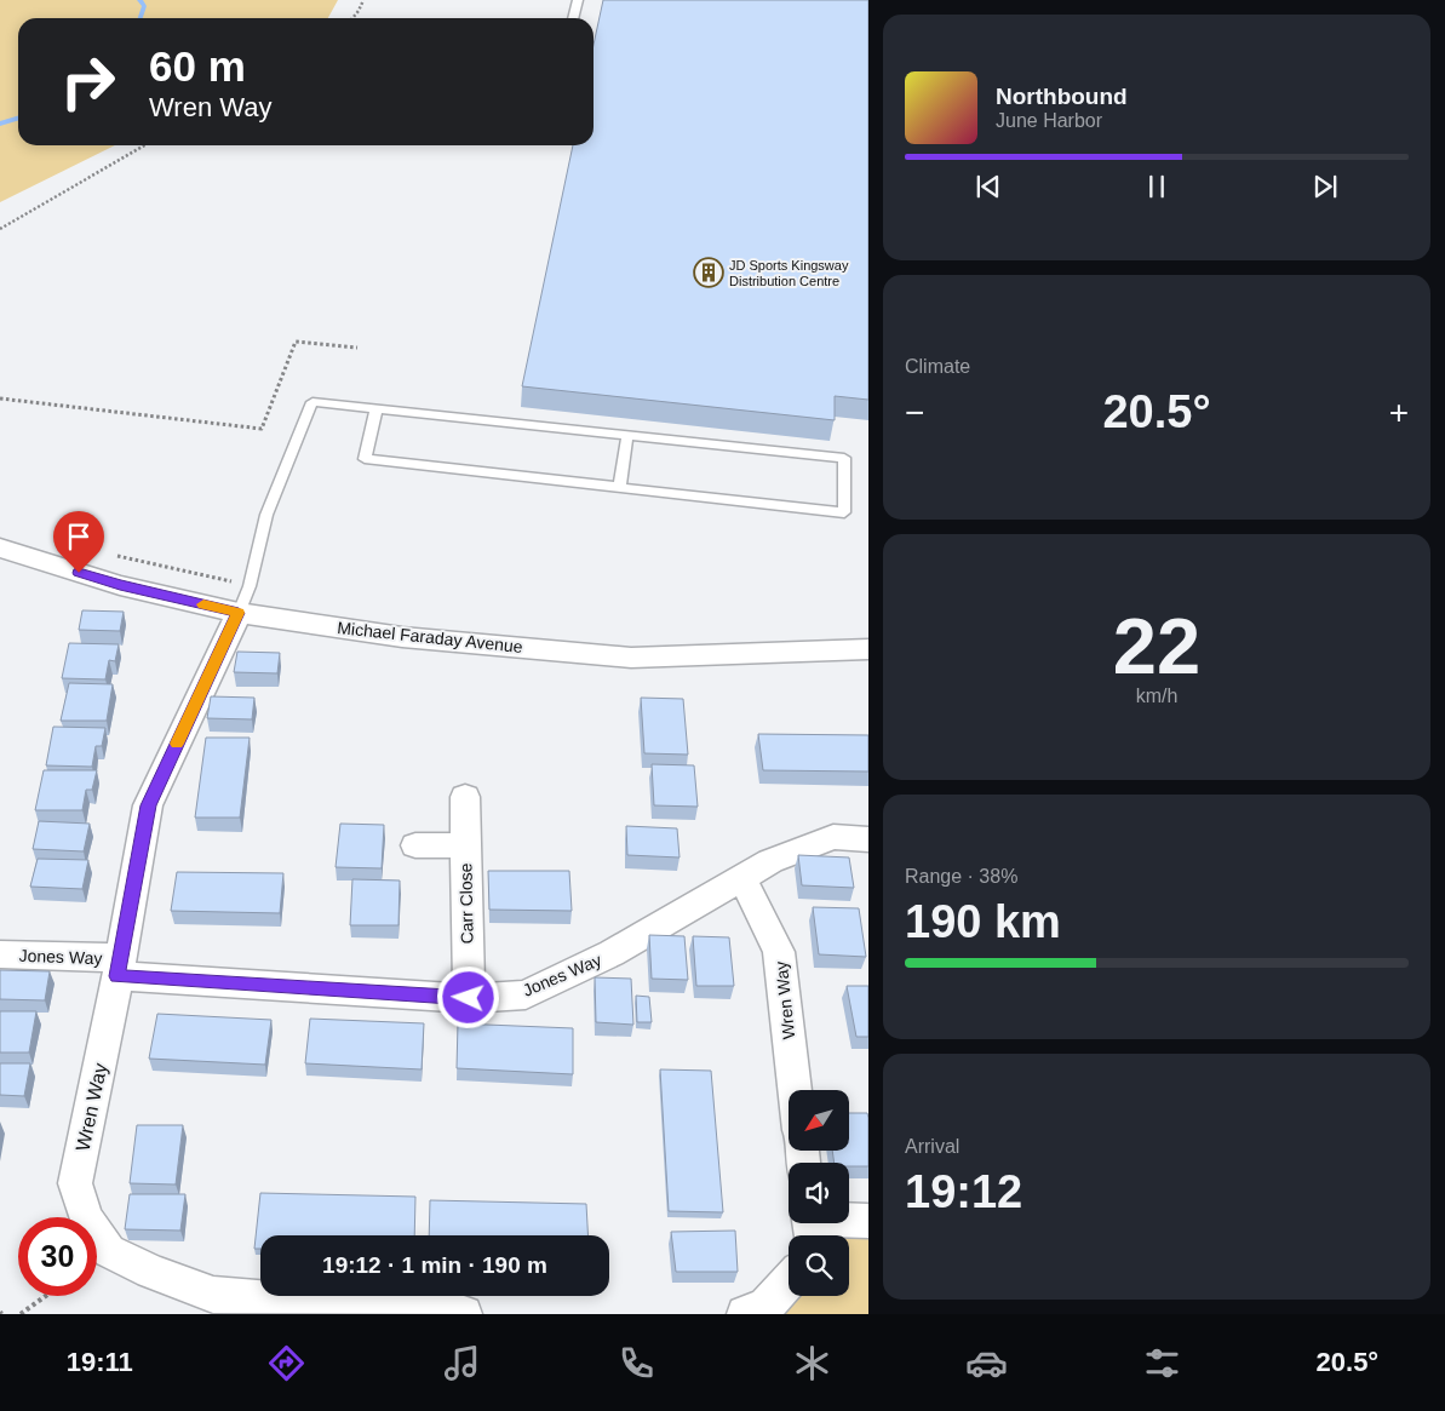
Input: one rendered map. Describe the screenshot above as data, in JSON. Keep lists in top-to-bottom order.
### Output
{
  "streets": {
    "street": [
      "Michael Faraday Avenue",
      "Carr Close",
      "Jones Way",
      "Wren Way"
    ]
  },
  "crossings": [
    ["Michael Faraday Avenue", "Wren Way"],
    ["Carr Close", "Jones Way"],
    ["Jones Way", "Wren Way"]
  ],
  "places": {
    "building": ["JD Sports Kingsway Distribution Centre"]
  },
  "north": "bottom left",
  "page": {
    "turn": ["60 m", "Wren Way"],
    "song": ["Northbound", "June Harbor"],
    "tile": [
      "Climate",
      ["22", "km/h"],
      ["Range · 38%", "190 km"],
      ["Arrival", "19:12"]
    ],
    "heat": ["−", "20.5°", "+"],
    "limit": "30",
    "trip": "19:12 · 1 min · 190 m",
    "tabs": ["19:11", "20.5°"]
  }
}
